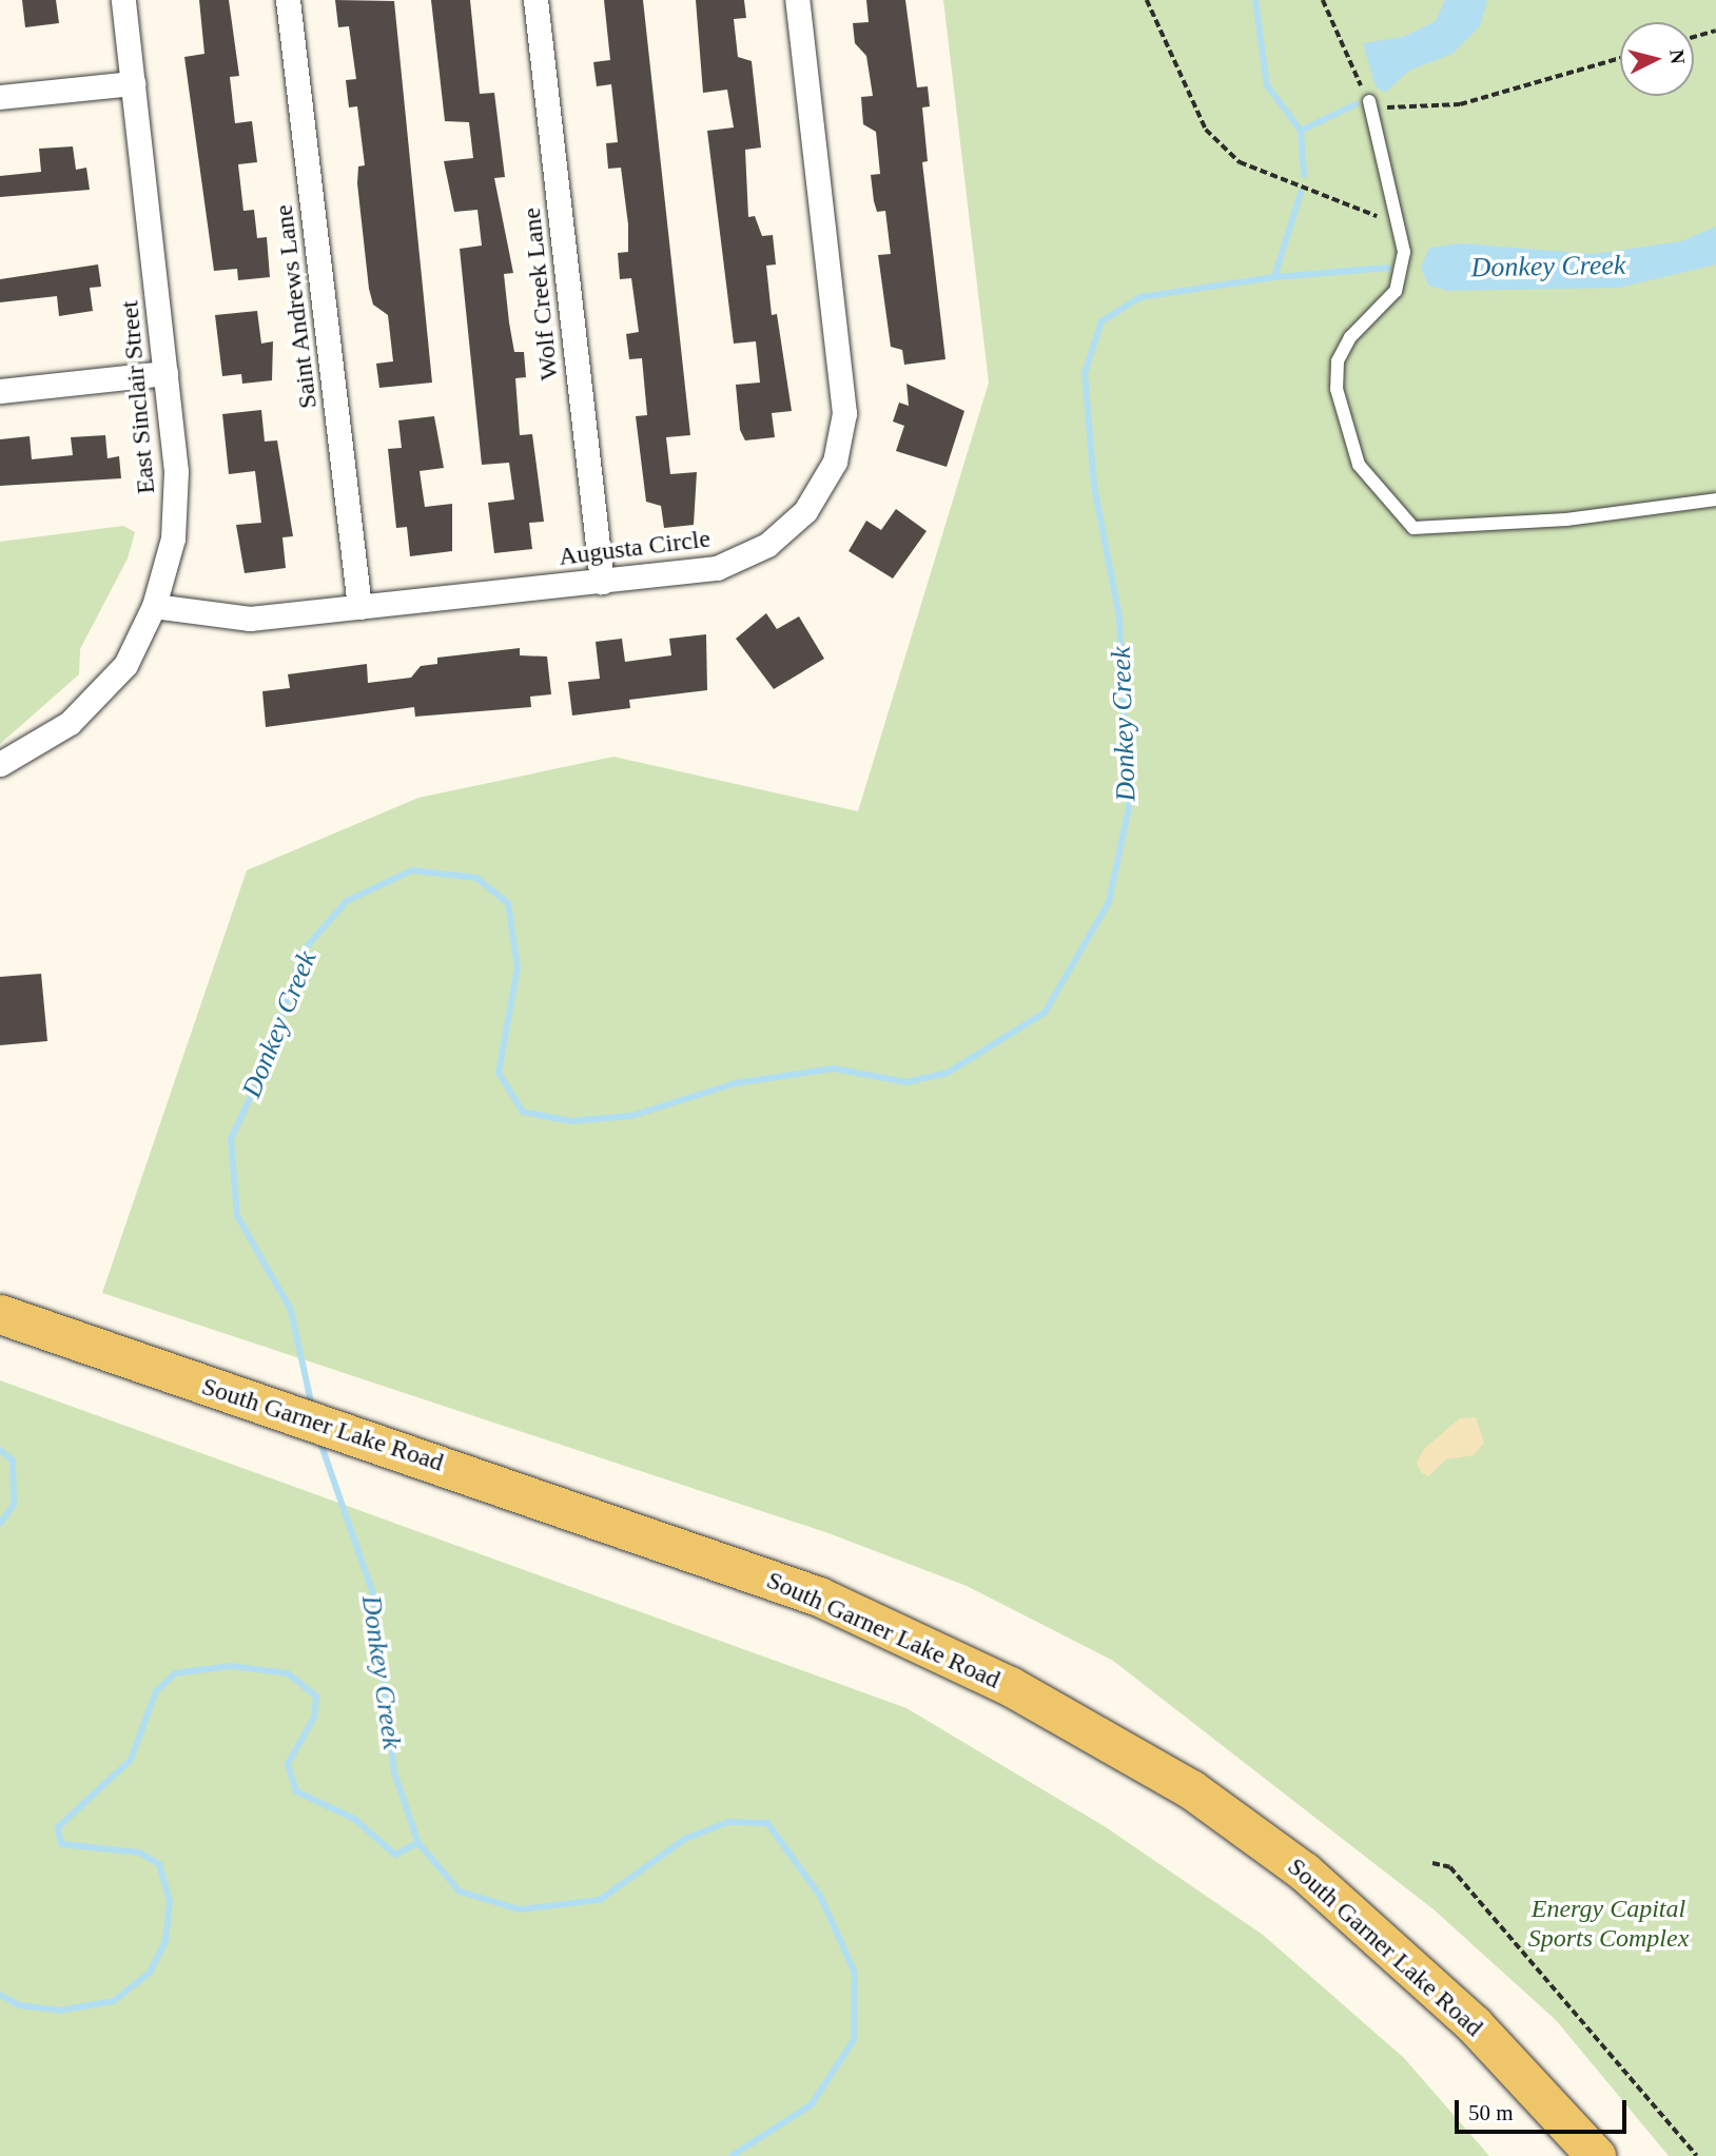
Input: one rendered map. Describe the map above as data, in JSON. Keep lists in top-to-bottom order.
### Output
{
  "streets": {
    "main road": ["South Garner Lake Road"],
    "street": [
      "Wolf Creek Lane",
      "Saint Andrews Lane",
      "East Sinclair Street",
      "Augusta Circle"
    ]
  },
  "crossings": [
    ["Wolf Creek Lane", "Augusta Circle"],
    ["Saint Andrews Lane", "Augusta Circle"],
    ["East Sinclair Street", "Augusta Circle"]
  ],
  "water": ["Donkey Creek"],
  "parks": ["Energy Capital Sports Complex"],
  "scale_bar": "50 m",
  "north": "right"
}
